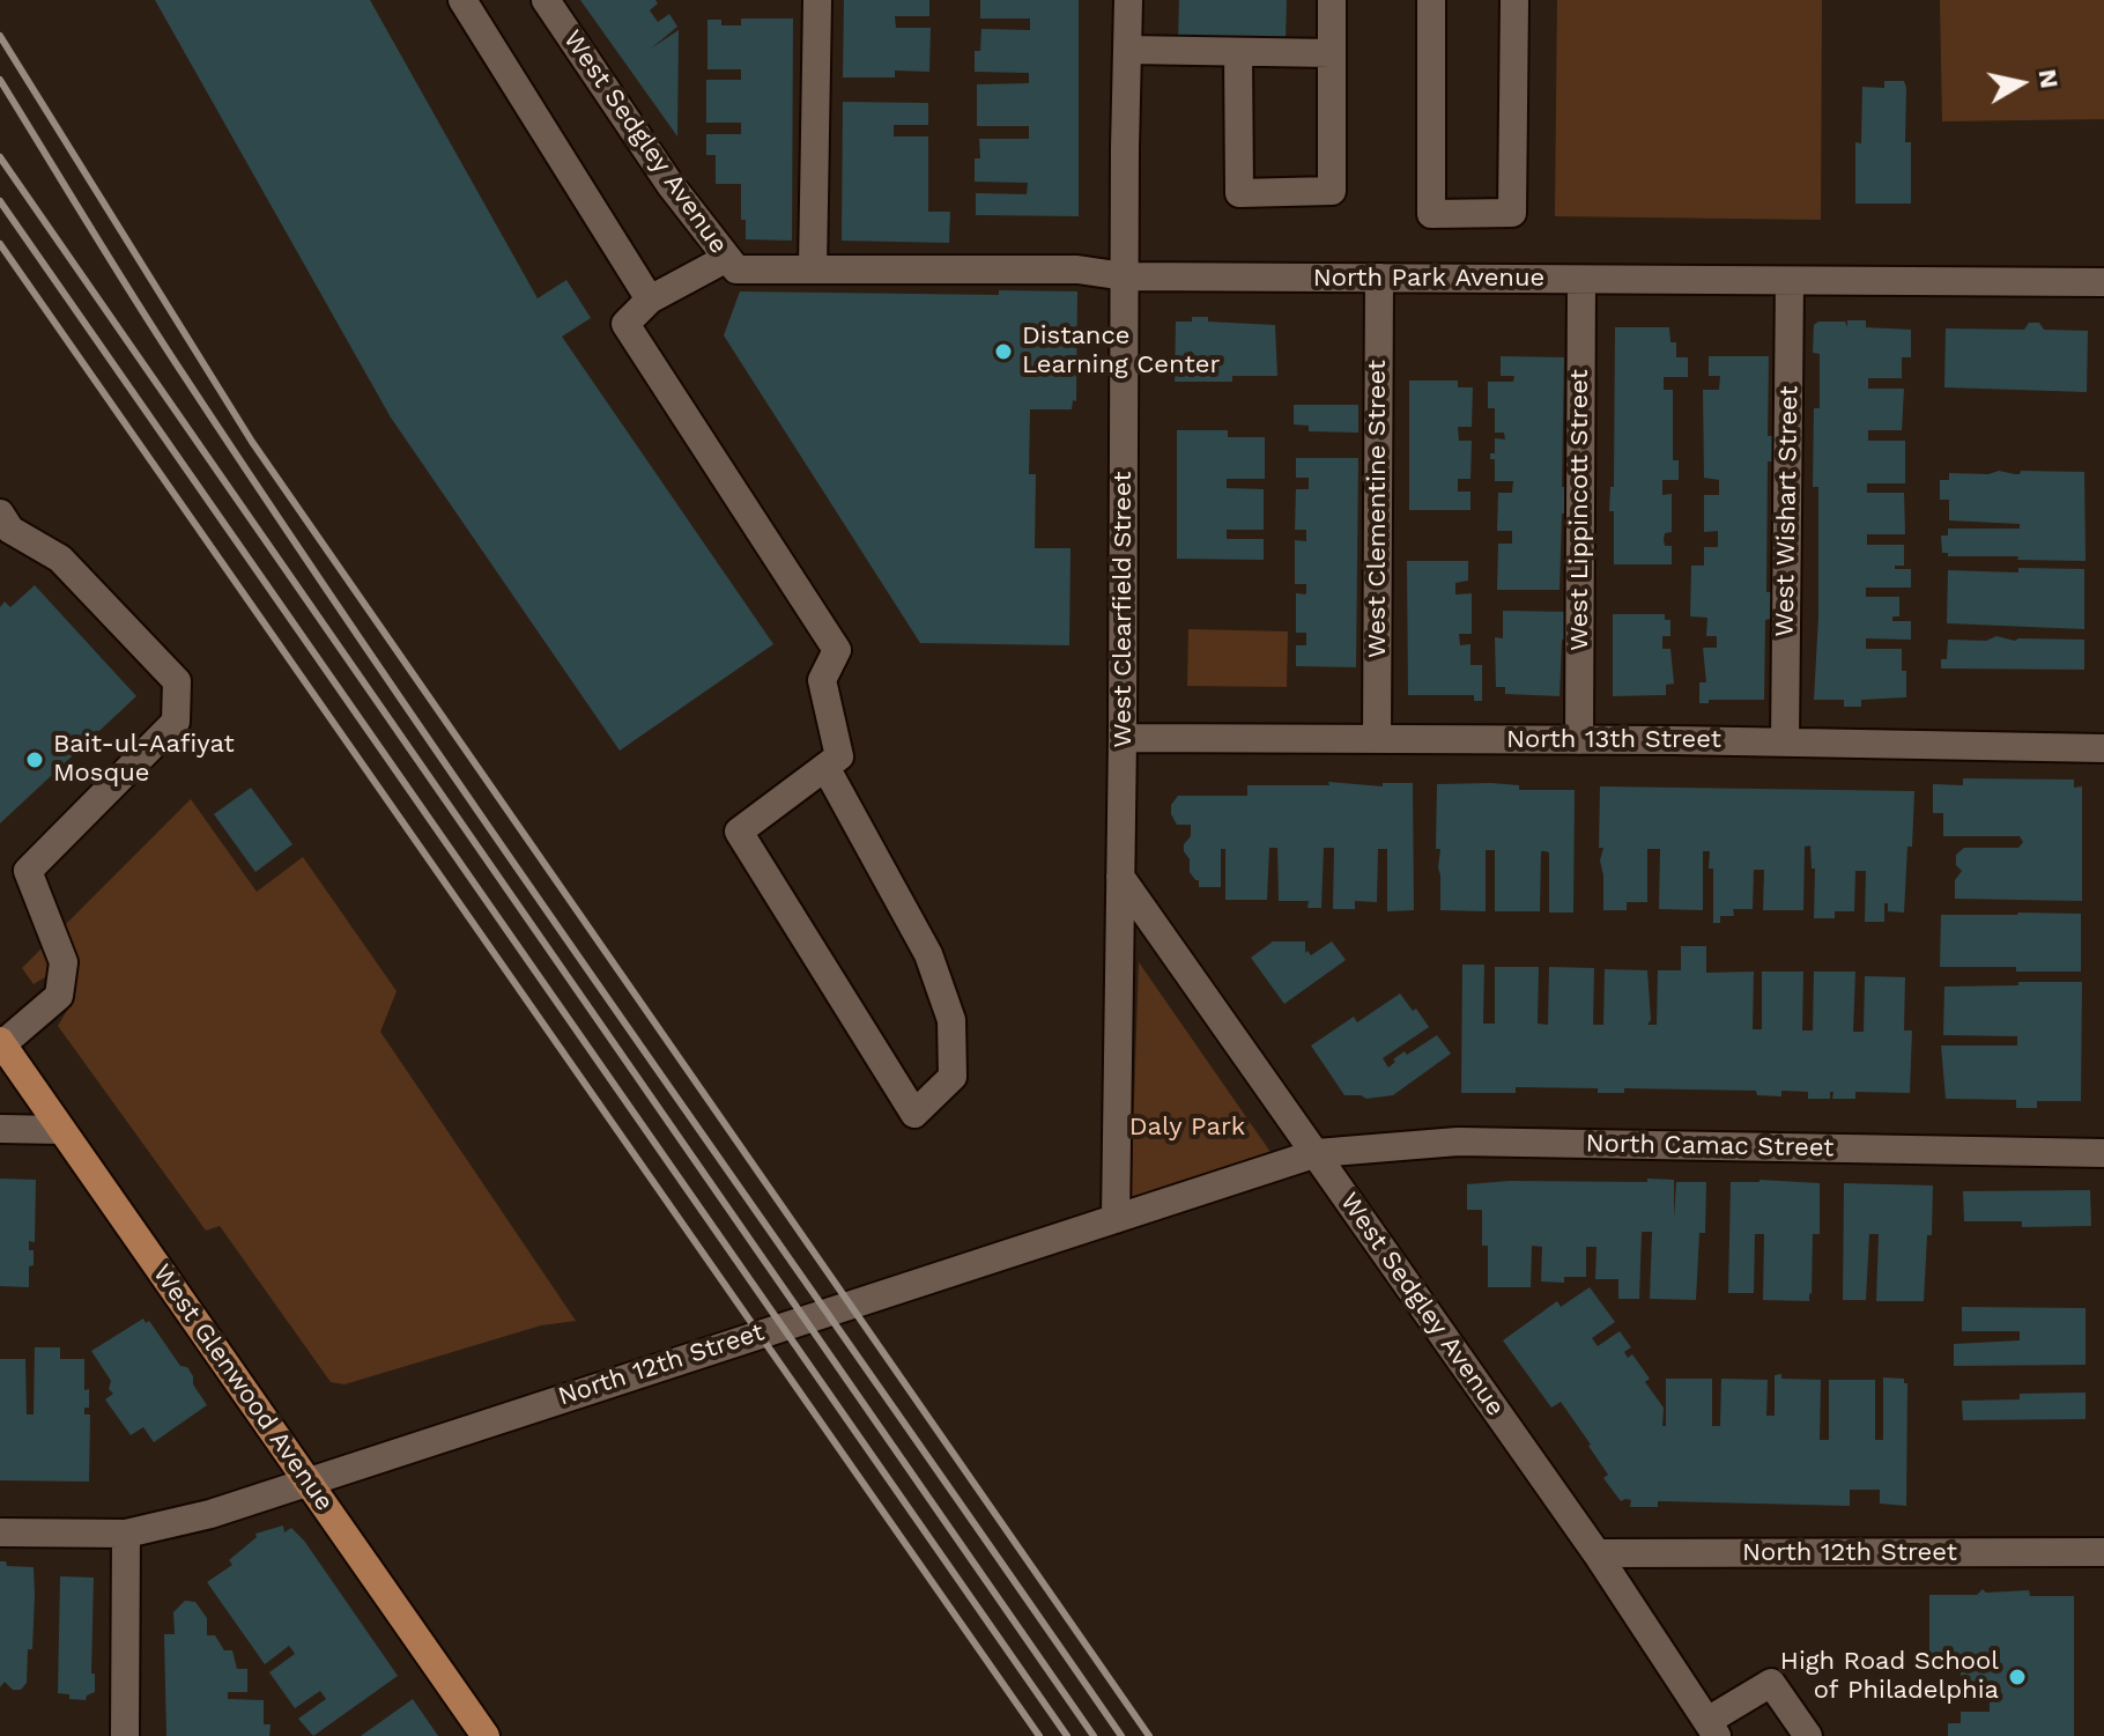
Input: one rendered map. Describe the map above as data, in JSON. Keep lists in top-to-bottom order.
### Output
{
  "streets": {
    "main road": ["West Glenwood Avenue"],
    "street": [
      "West Sedgley Avenue",
      "North Park Avenue",
      "West Clementine Street",
      "West Lippincott Street",
      "West Wishart Street",
      "West Clearfield Street",
      "North 13th Street",
      "North Camac Street",
      "North 12th Street"
    ]
  },
  "crossings": [
    ["West Sedgley Avenue", "North Park Avenue"],
    ["West Sedgley Avenue", "West Clearfield Street"],
    ["West Sedgley Avenue", "North Camac Street"],
    ["West Sedgley Avenue", "North 12th Street"],
    ["North Park Avenue", "West Clementine Street"],
    ["North Park Avenue", "West Lippincott Street"],
    ["North Park Avenue", "West Wishart Street"],
    ["North Park Avenue", "West Clearfield Street"],
    ["West Clementine Street", "North 13th Street"],
    ["West Lippincott Street", "North 13th Street"],
    ["West Wishart Street", "North 13th Street"],
    ["West Clearfield Street", "North 13th Street"],
    ["West Clearfield Street", "North 12th Street"],
    ["North Camac Street", "North 12th Street"],
    ["North 12th Street", "West Glenwood Avenue"]
  ],
  "parks": ["Daly Park"],
  "places": ["Distance Learning Center", "Bait-ul-Aafiyat Mosque", "High Road School of Philadelphia"],
  "north": "right"
}
